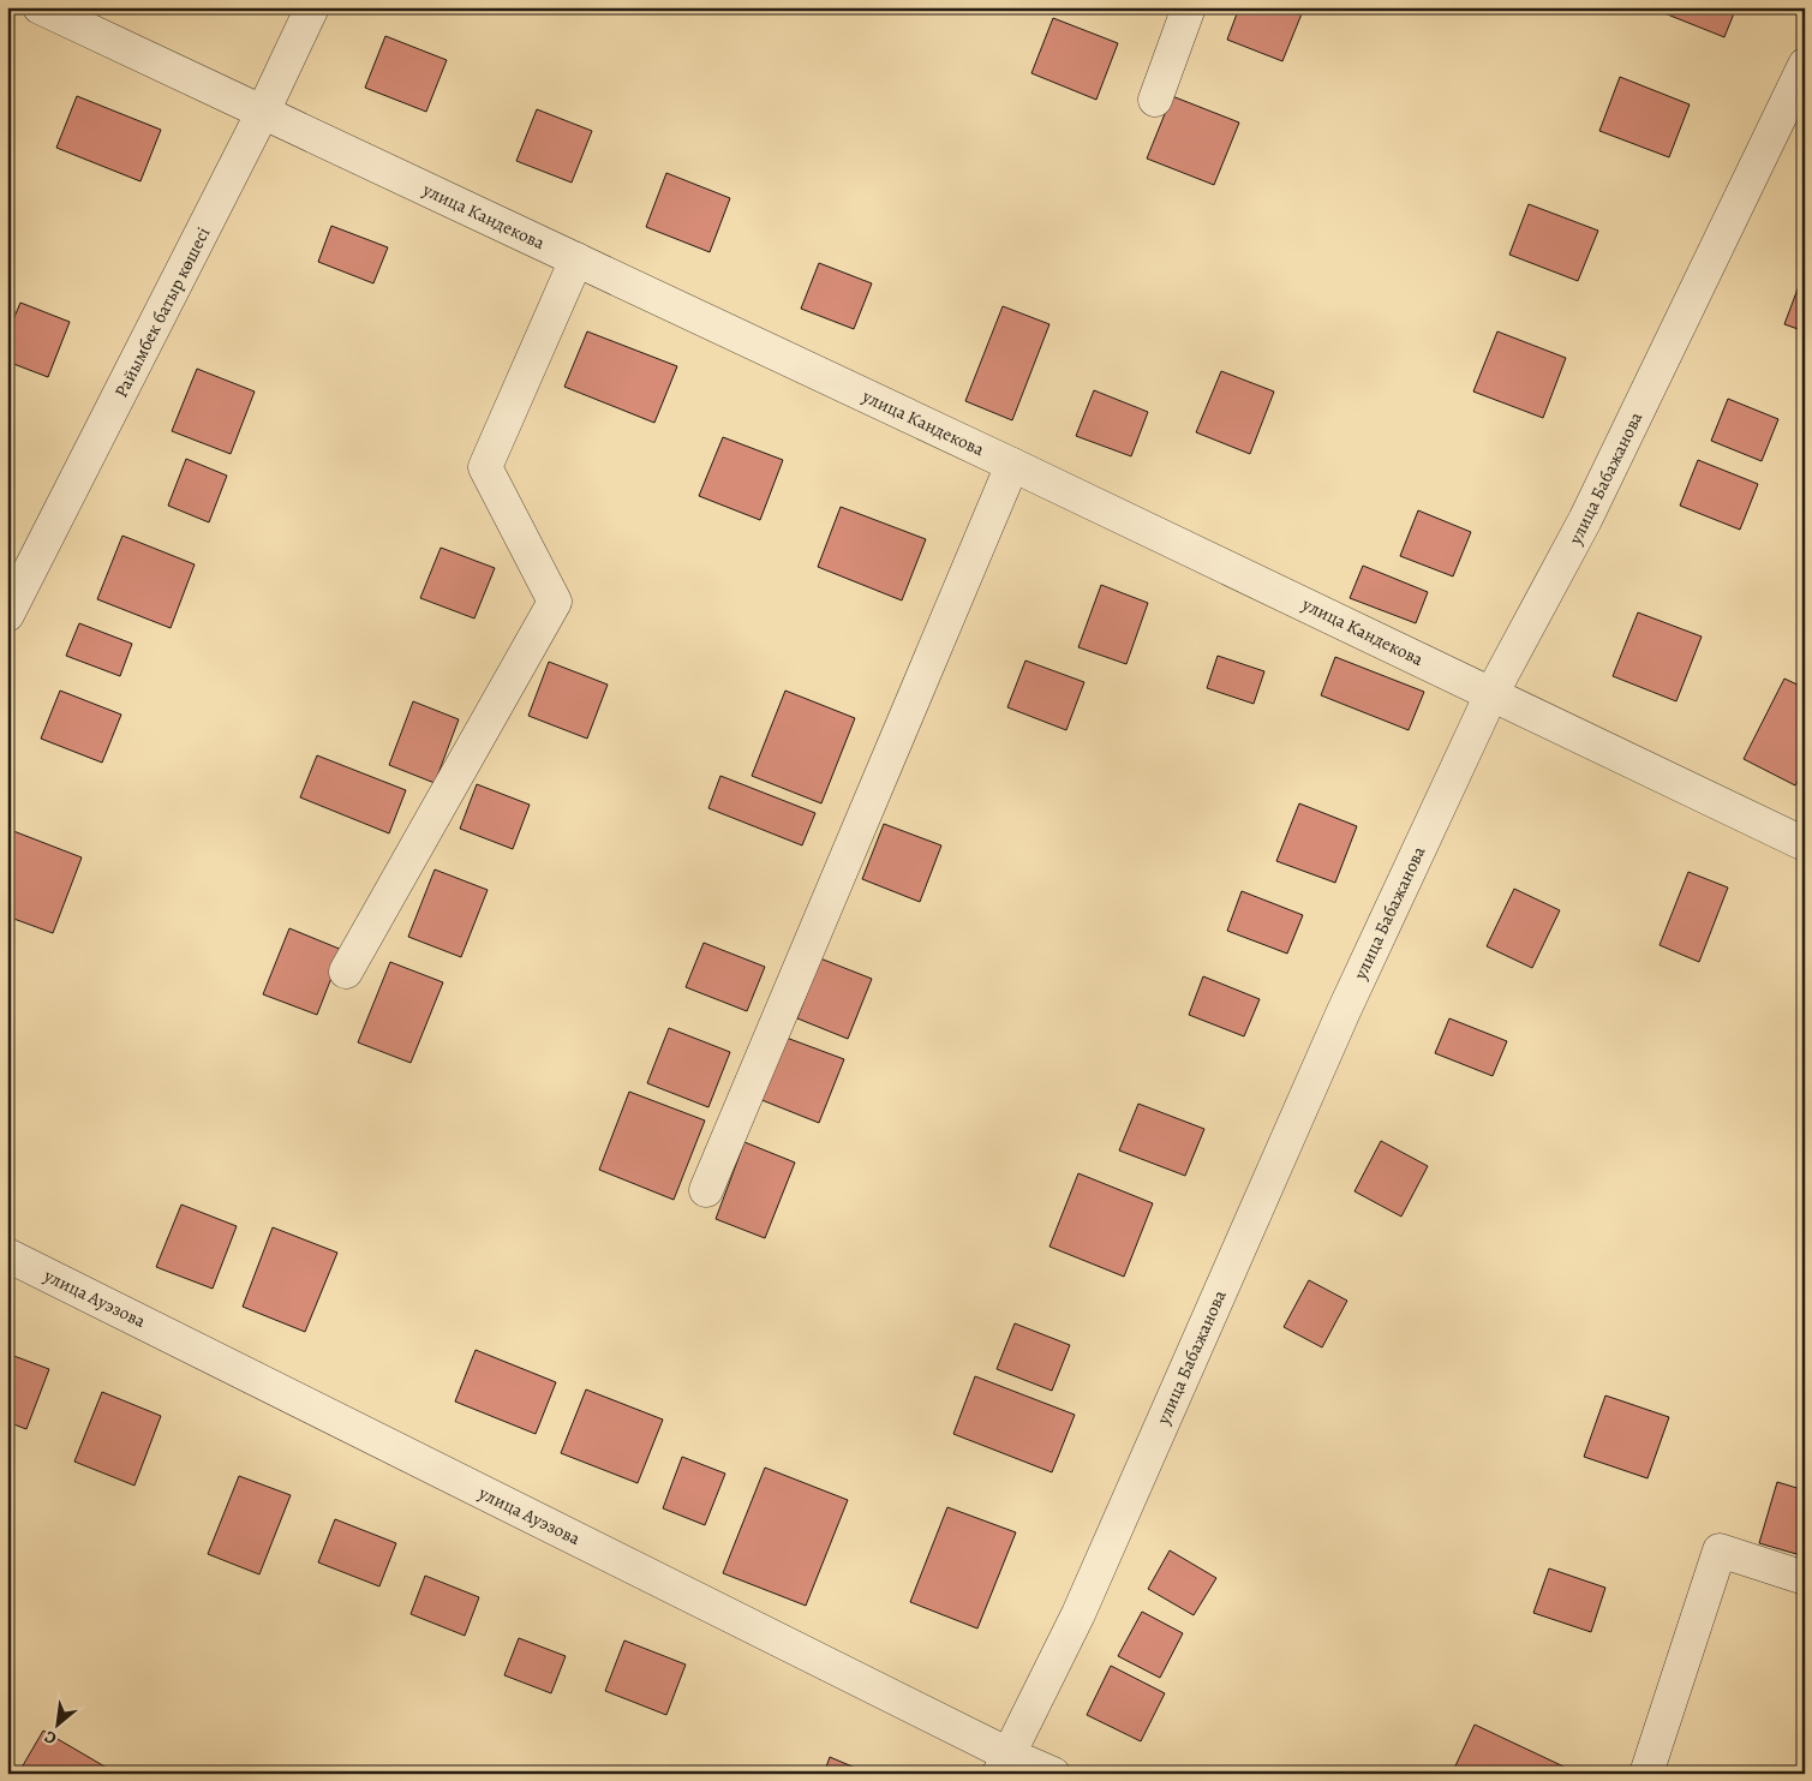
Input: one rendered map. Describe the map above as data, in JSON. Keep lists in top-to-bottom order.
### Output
{
  "streets": {
    "street": [
      "улица Кандекова",
      "Райымбек батыр көшесі",
      "улица Бабажанова",
      "улица Ауэзова"
    ]
  },
  "crossings": [
    ["улица Кандекова", "Райымбек батыр көшесі"],
    ["улица Кандекова", "улица Бабажанова"],
    ["улица Бабажанова", "улица Ауэзова"]
  ],
  "north": "bottom left"
}
